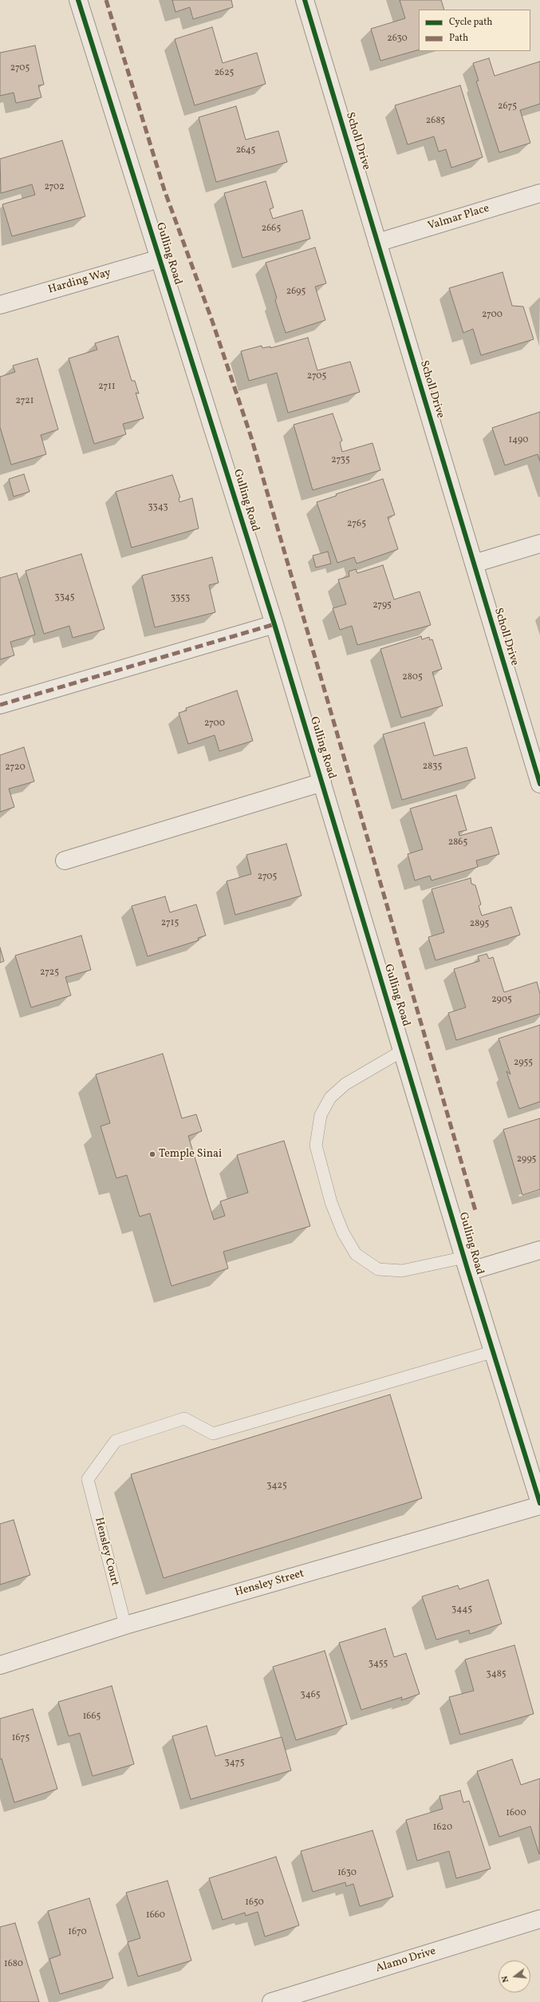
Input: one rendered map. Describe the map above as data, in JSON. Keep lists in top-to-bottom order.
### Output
{
  "streets": {
    "street": [
      "Scholl Drive",
      "Valmar Place",
      "Gulling Road",
      "Harding Way",
      "Hensley Street",
      "Alamo Drive"
    ],
    "lane": ["Hensley Court"]
  },
  "crossings": [
    ["Scholl Drive", "Valmar Place"],
    ["Gulling Road", "Harding Way"],
    ["Gulling Road", "Hensley Court"],
    ["Hensley Court", "Hensley Street"]
  ],
  "places": ["Temple Sinai"],
  "house_numbers": [
    "2630",
    "2705",
    "2625",
    "2675",
    "2685",
    "2645",
    "2702",
    "2665",
    "2695",
    "2700",
    "2705",
    "2711",
    "2721",
    "1490",
    "2735",
    "3343",
    "2765",
    "3345",
    "3353",
    "2795",
    "2805",
    "2700",
    "2835",
    "2720",
    "2865",
    "2705",
    "2715",
    "2895",
    "2725",
    "2905",
    "2955",
    "2995",
    "3425",
    "3445",
    "3455",
    "3485",
    "3465",
    "1665",
    "1675",
    "3475",
    "1600",
    "1620",
    "1630",
    "1650",
    "1660",
    "1670",
    "1680"
  ],
  "legend": ["Cycle path", "Path"],
  "north": "left"
}
